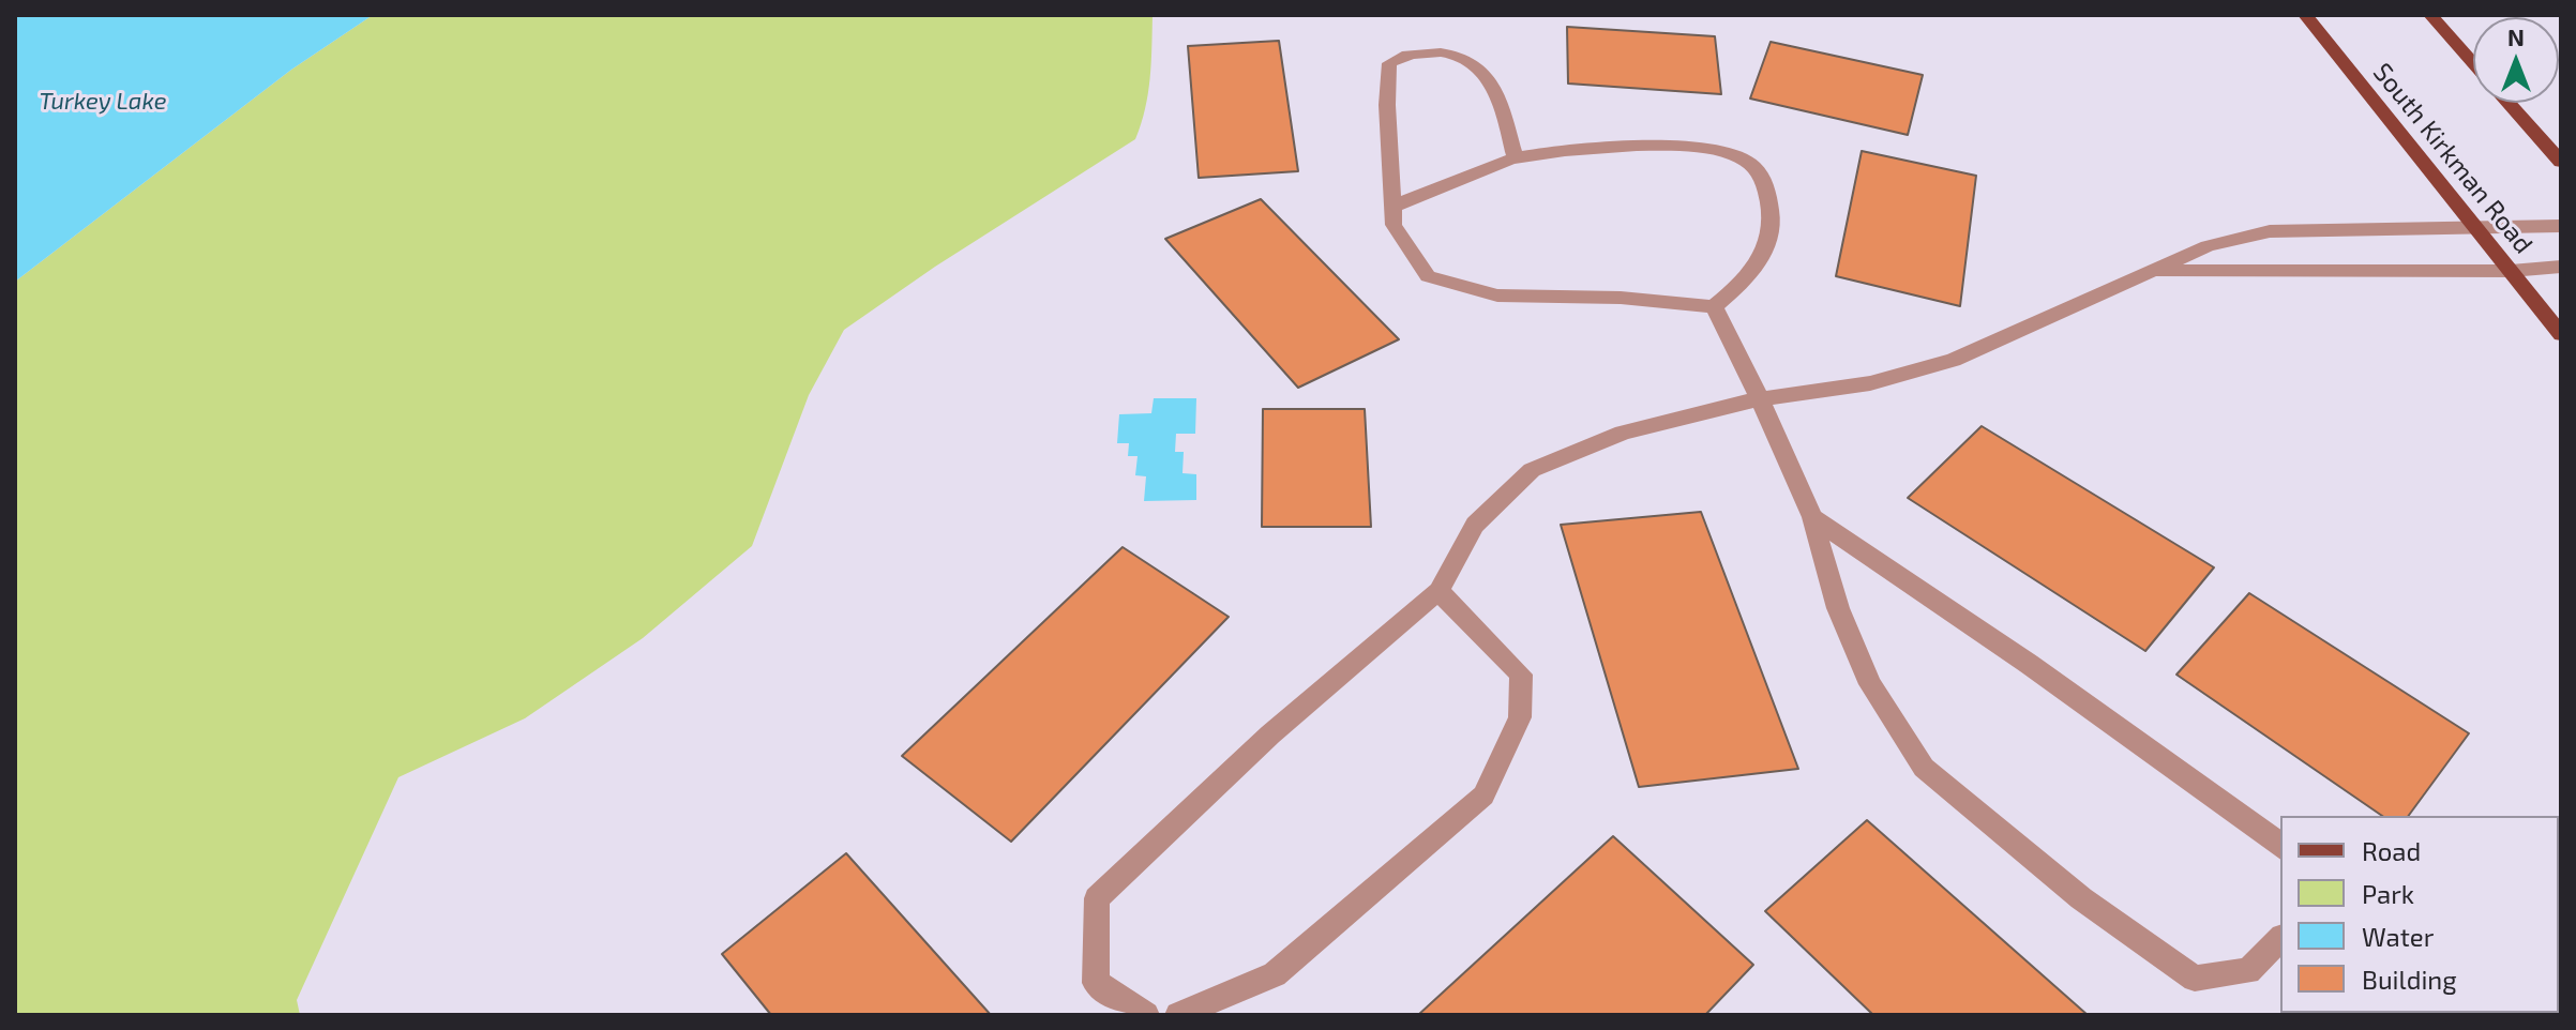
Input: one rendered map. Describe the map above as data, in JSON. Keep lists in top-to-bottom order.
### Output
{
  "streets": {
    "main road": ["South Kirkman Road"]
  },
  "water": ["Turkey Lake"],
  "legend": [
    "Road",
    "Park",
    "Water",
    "Building"
  ],
  "north": "top"
}
